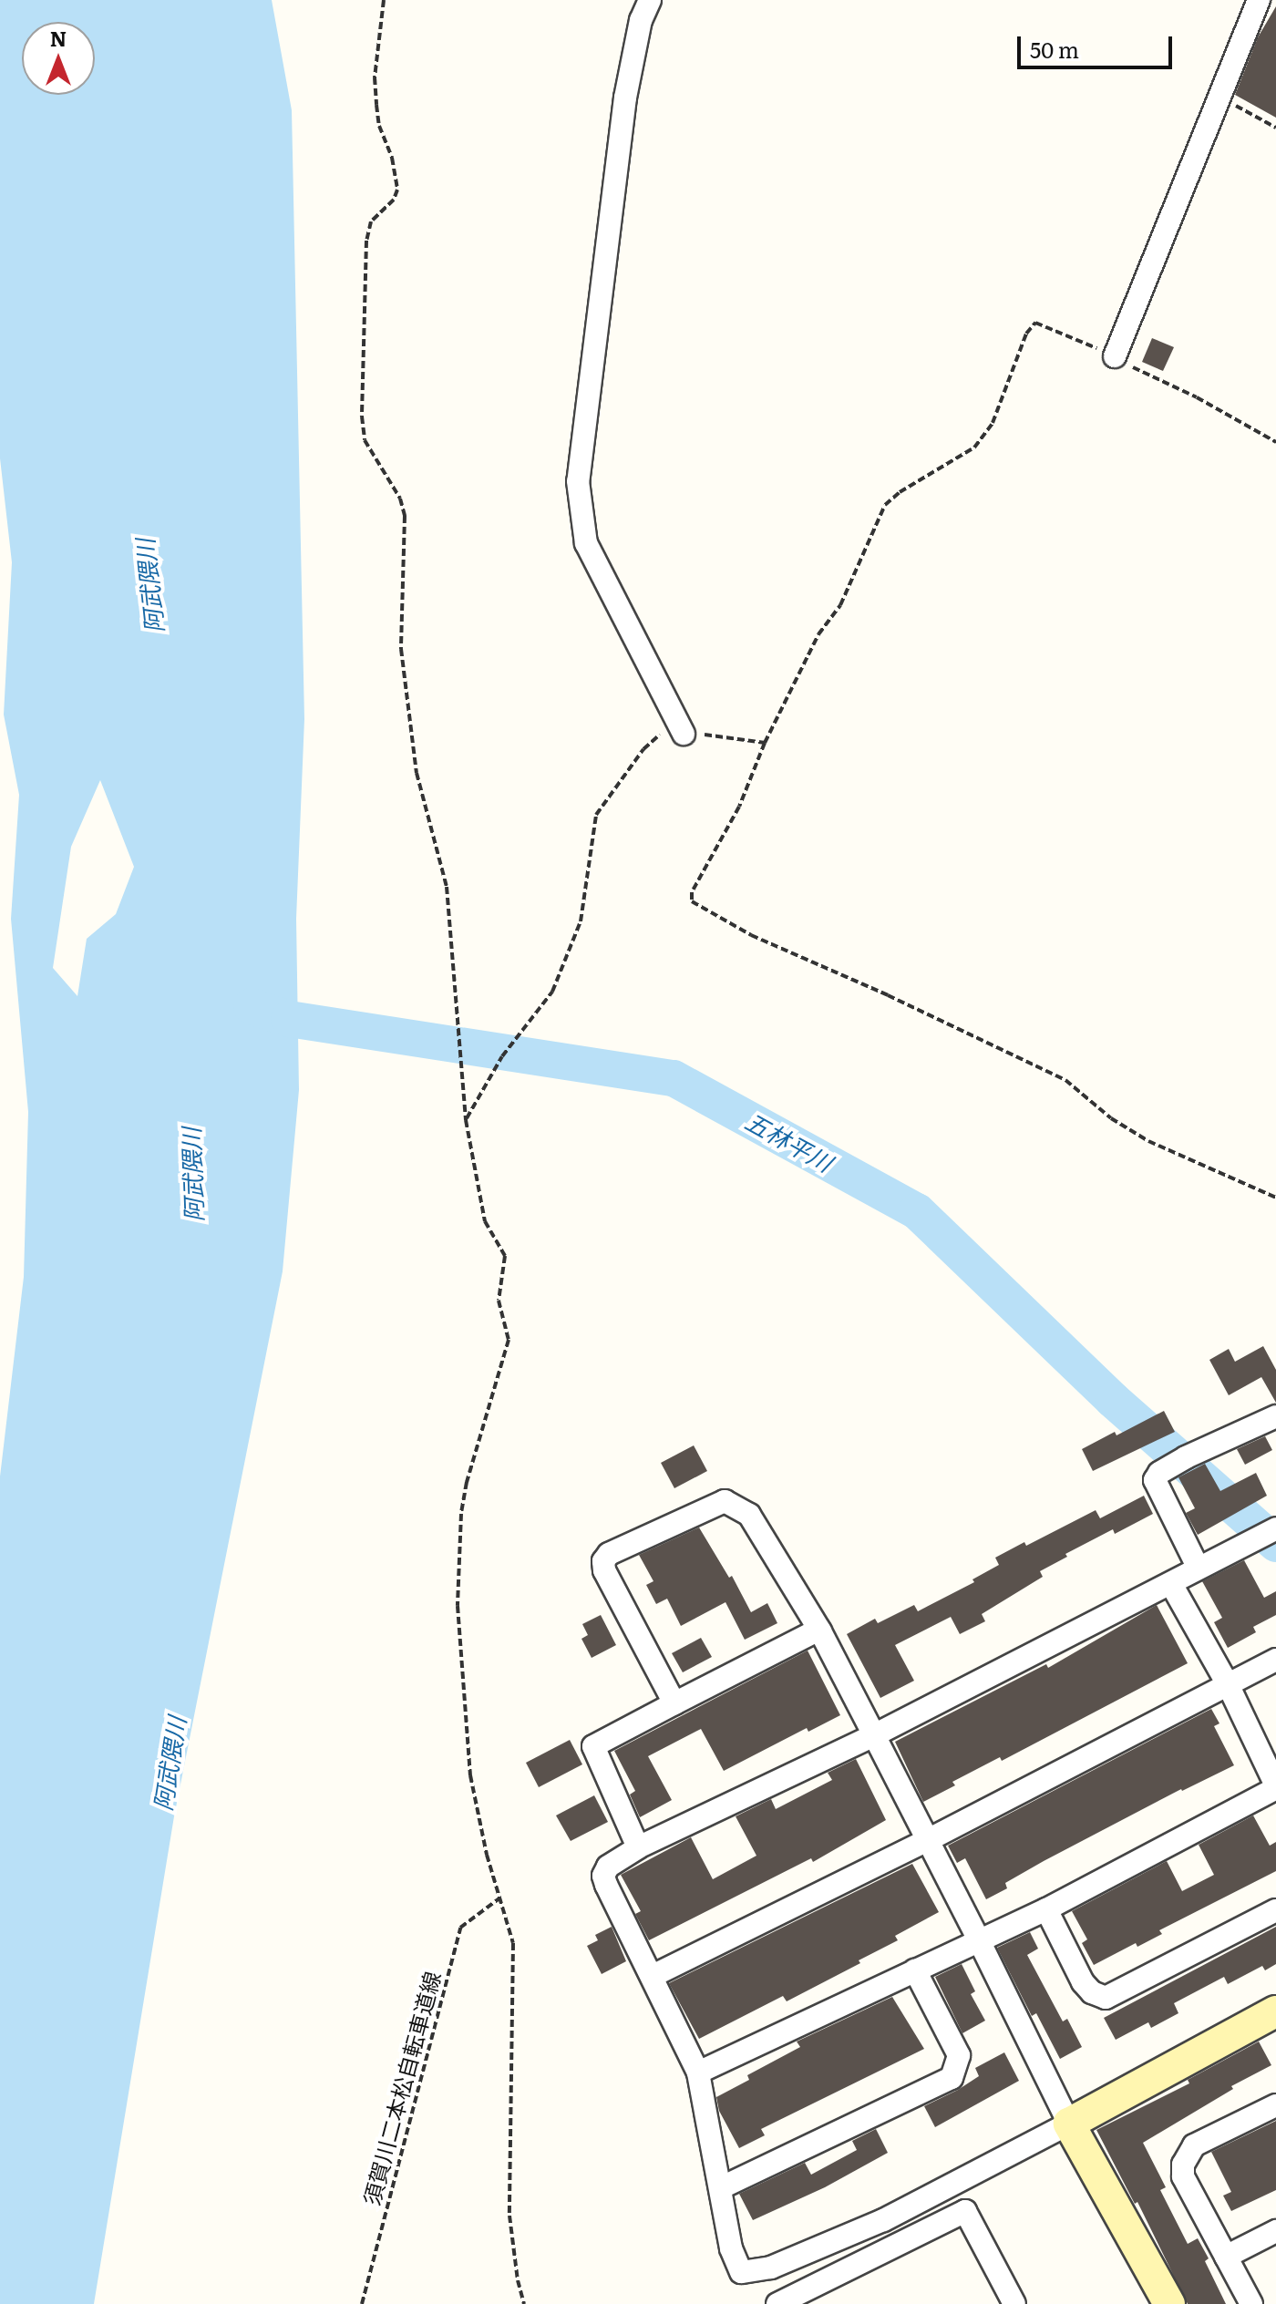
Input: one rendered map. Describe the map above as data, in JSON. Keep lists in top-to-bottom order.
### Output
{
  "streets": {
    "path": ["須賀川二本松自転車道線"]
  },
  "water": ["阿武隈川", "五林平川"],
  "scale_bar": "50 m",
  "north": "top"
}
